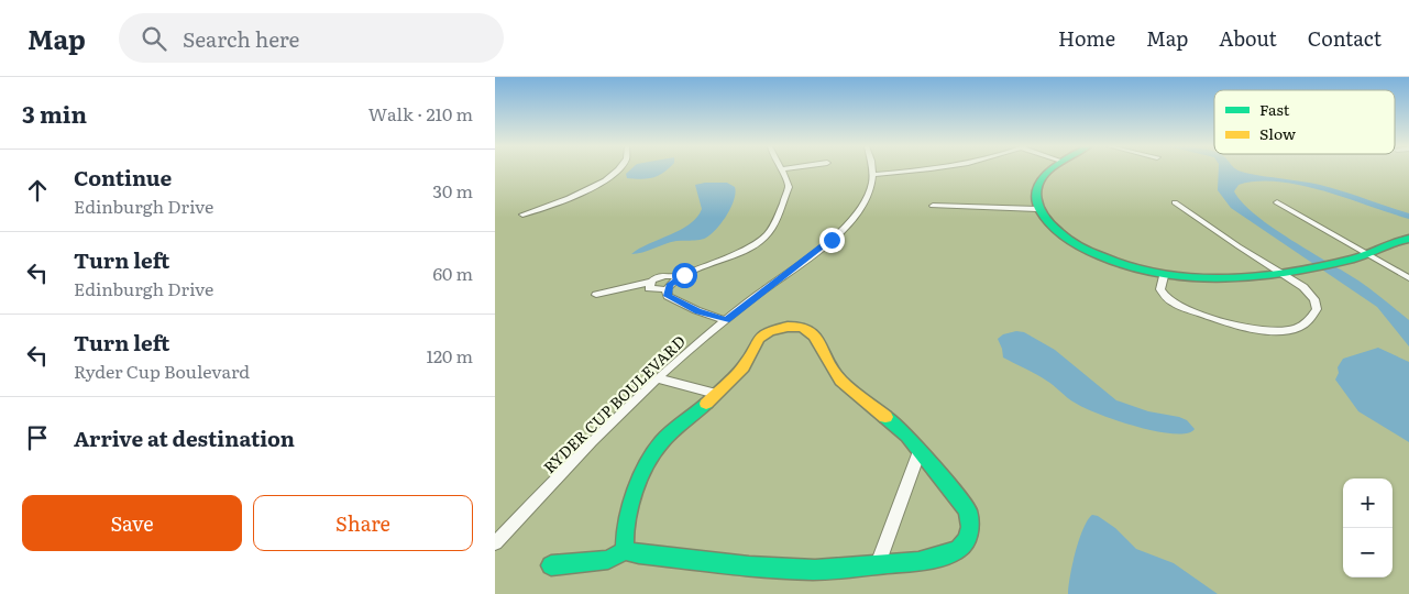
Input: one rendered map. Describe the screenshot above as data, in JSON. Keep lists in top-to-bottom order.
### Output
{
  "streets": {
    "street": ["RYDER CUP BOULEVARD"]
  },
  "legend": ["Fast", "Slow"],
  "page": {
    "header": "Map",
    "search": "Search here",
    "nav": [
      "Home",
      "Map",
      "About",
      "Contact"
    ],
    "heading": ["3 min", "Walk · 210 m"],
    "list": [
      ["Continue", "Edinburgh Drive", "30 m"],
      ["Turn left", "Edinburgh Drive", "60 m"],
      ["Turn left", "Ryder Cup Boulevard", "120 m"],
      "Arrive at destination"
    ],
    "buttons": ["Save", "Share"],
    "map_buttons": ["+", "−"]
  }
}
